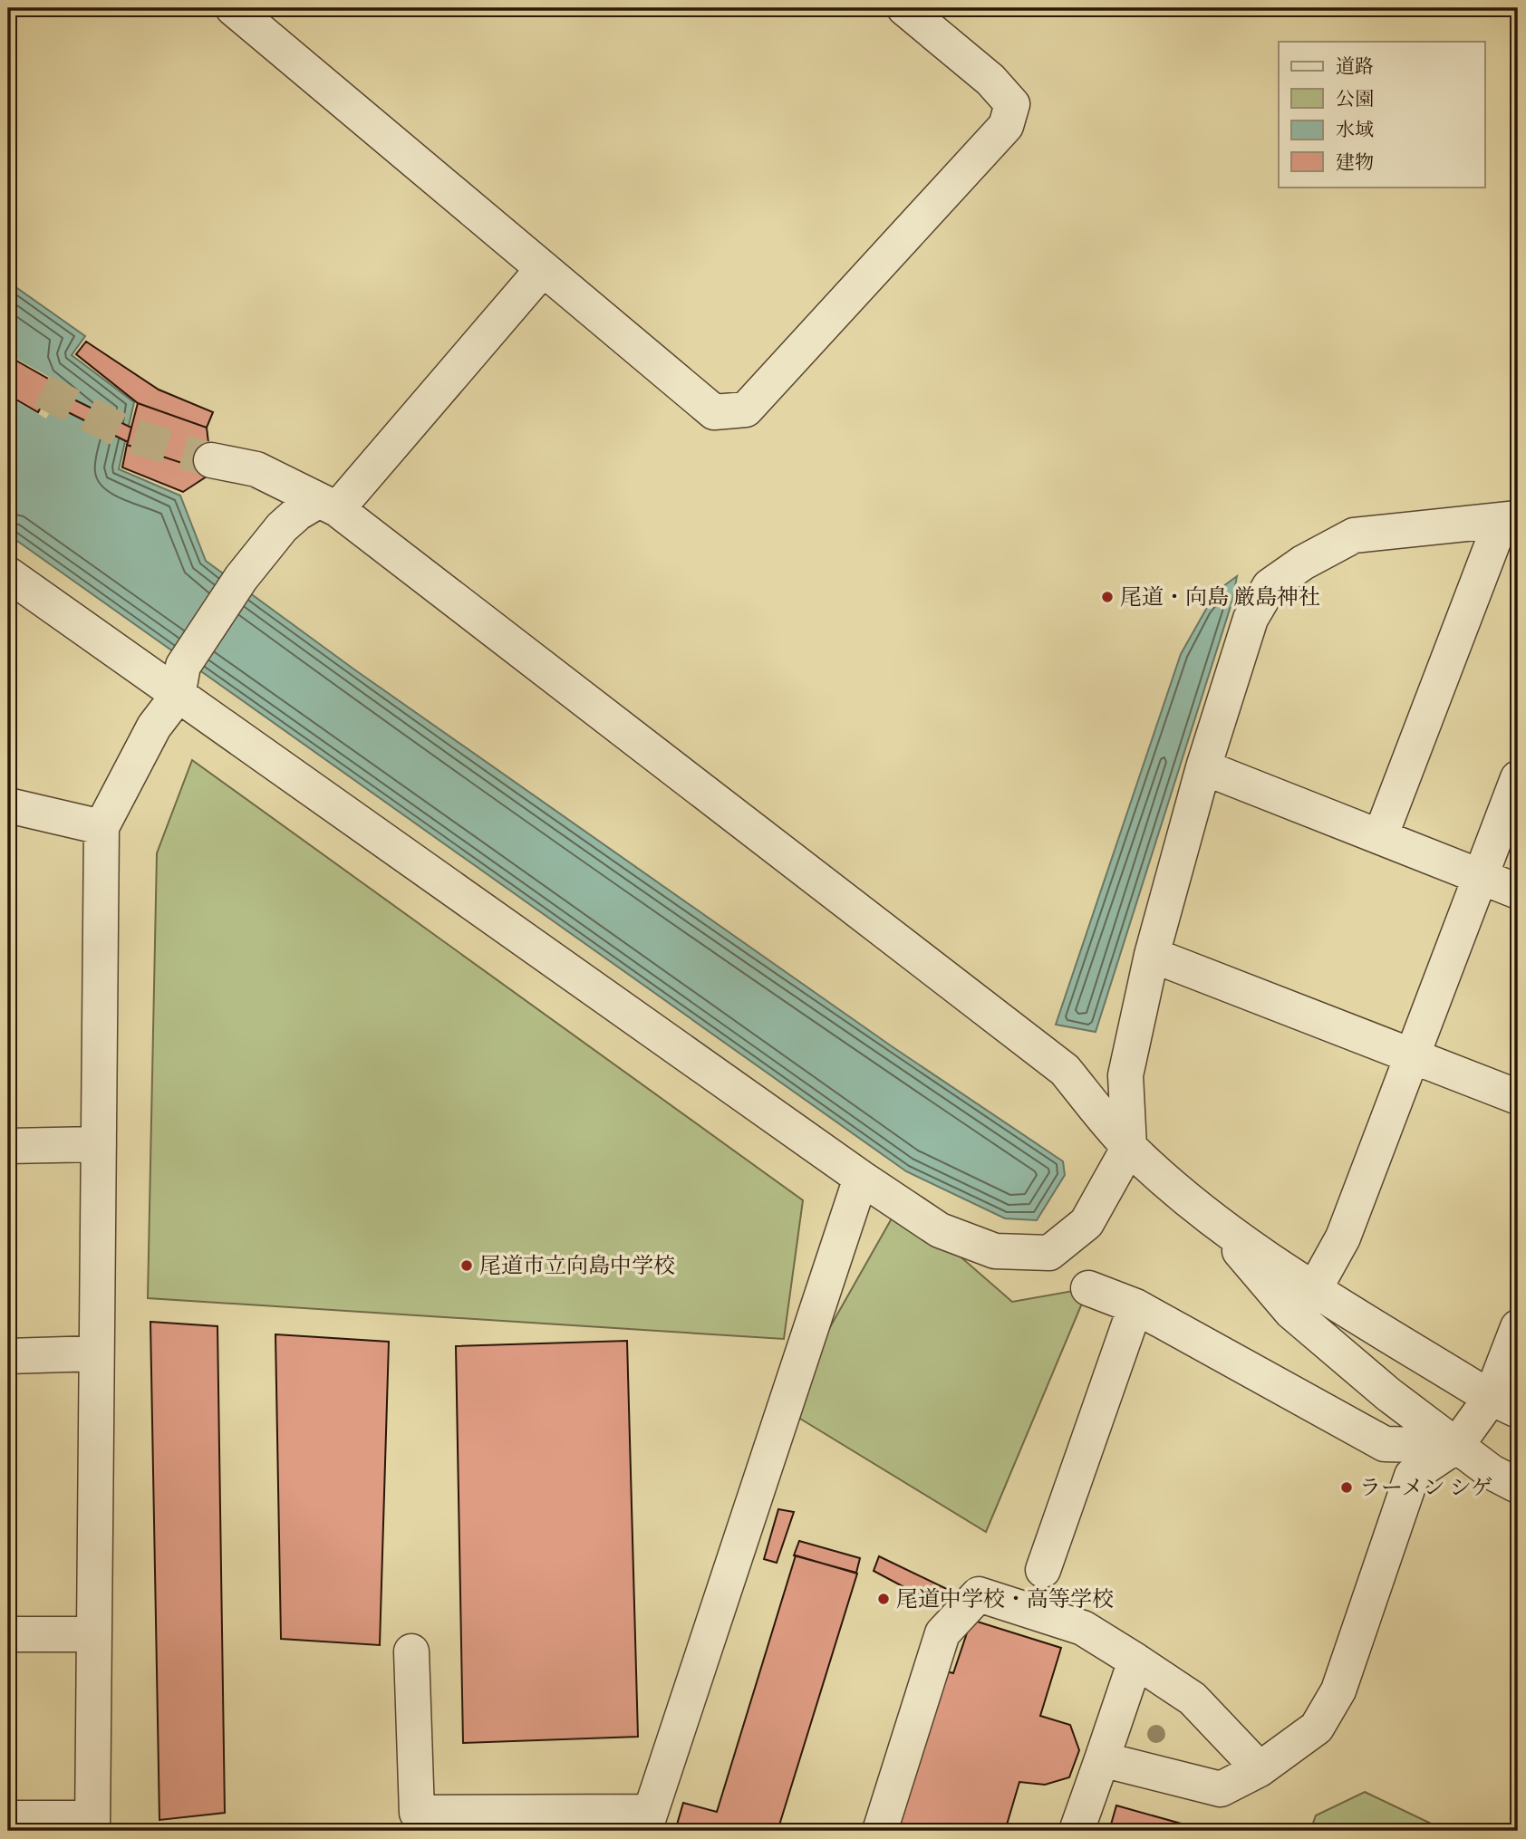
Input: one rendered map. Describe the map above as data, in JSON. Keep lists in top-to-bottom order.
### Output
{
  "places": [
    "尾道・向島 厳島神社",
    "尾道市立向島中学校",
    "ラーメン シゲ",
    "尾道中学校・高等学校"
  ],
  "legend": [
    "道路",
    "公園",
    "水域",
    "建物"
  ]
}
